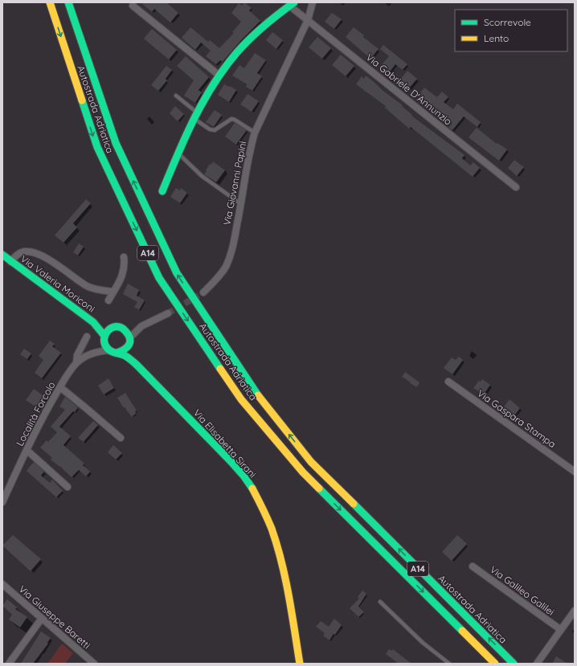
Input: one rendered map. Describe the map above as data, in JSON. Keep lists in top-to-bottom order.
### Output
{
  "streets": {
    "main road": [
      "Autostrada Adriatica",
      "A14",
      "Via Valeria Moriconi",
      "Via Elisabetta Sirani"
    ],
    "street": [
      "Via Gabriele D'Annunzio",
      "Via Giovanni Papini",
      "Località Forcolo",
      "Via Gaspara Stampa",
      "Via Galileo Galilei",
      "Via Giuseppe Baretti"
    ]
  },
  "crossings": [
    ["Via Gabriele D'Annunzio", "Via Giovanni Papini"],
    ["Via Valeria Moriconi", "Via Elisabetta Sirani"]
  ],
  "legend": ["Scorrevole", "Lento"]
}
